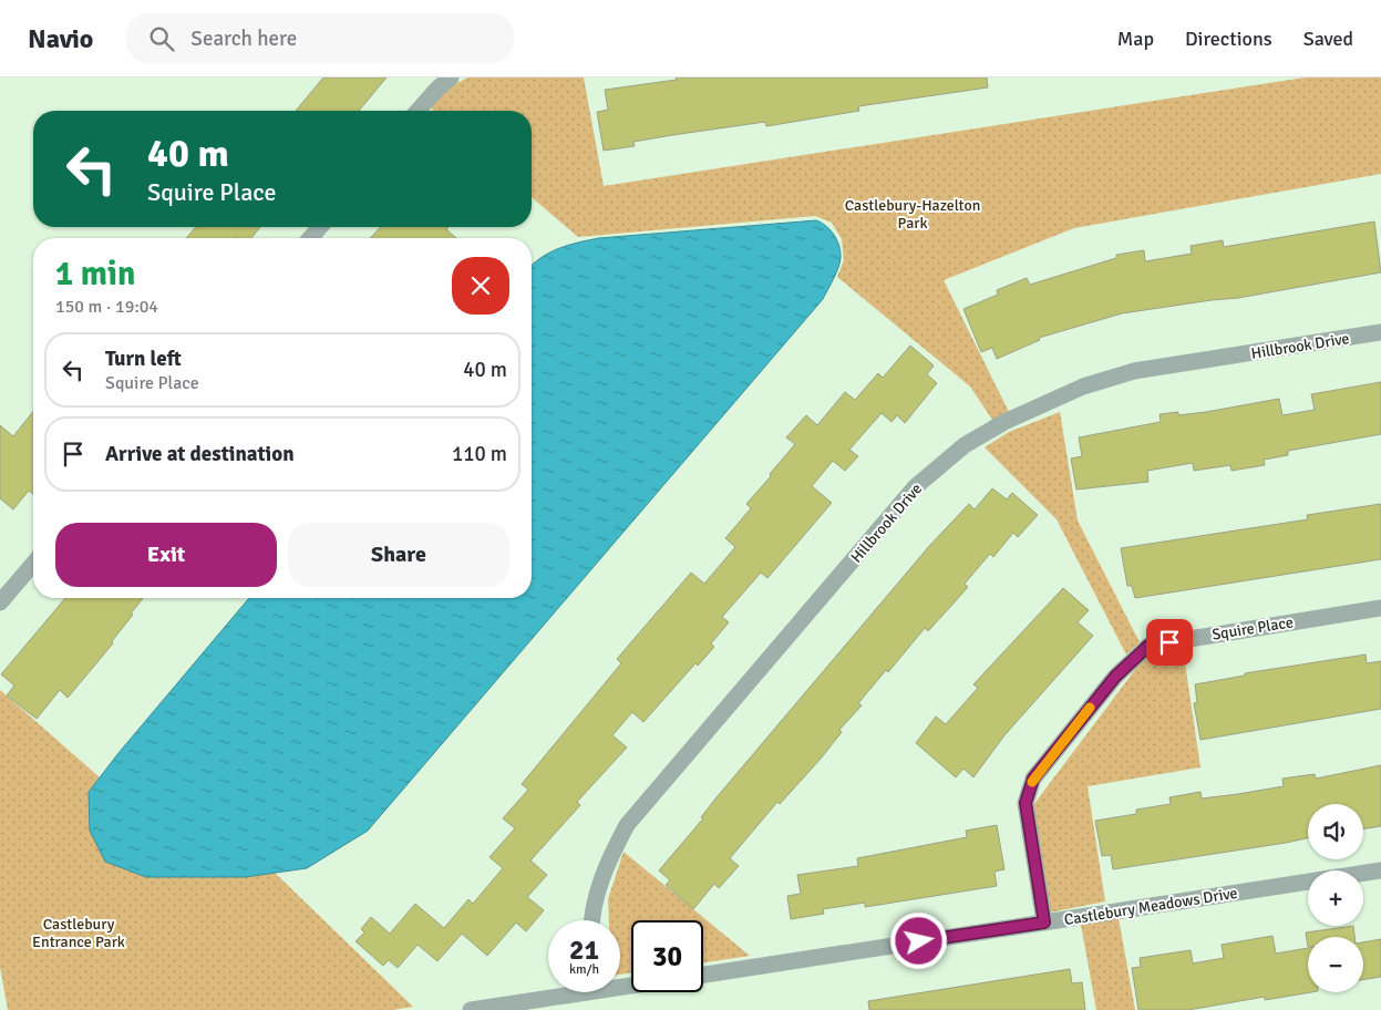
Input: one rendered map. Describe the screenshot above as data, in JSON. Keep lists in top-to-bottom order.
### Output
{
  "streets": {
    "street": ["Hillbrook Drive", "Squire Place", "Castlebury Meadows Drive"]
  },
  "crossings": [
    ["Squire Place", "Castlebury Meadows Drive"]
  ],
  "parks": ["Castlebury-Hazelton Park", "Castlebury Entrance Park"],
  "page": {
    "header": "Navio",
    "search": "Search here",
    "nav": ["Map", "Directions", "Saved"],
    "turn": ["40 m", "Squire Place"],
    "heading": ["1 min", "150 m · 19:04"],
    "list": [
      {
        "name": "Turn left",
        "note": "Squire Place",
        "value": "40 m"
      },
      {
        "name": "Arrive at destination",
        "value": "110 m"
      }
    ],
    "buttons": ["Exit", "Share"],
    "map_buttons": ["+", "−"],
    "speed": "21 km/h",
    "limit": "30"
  }
}
